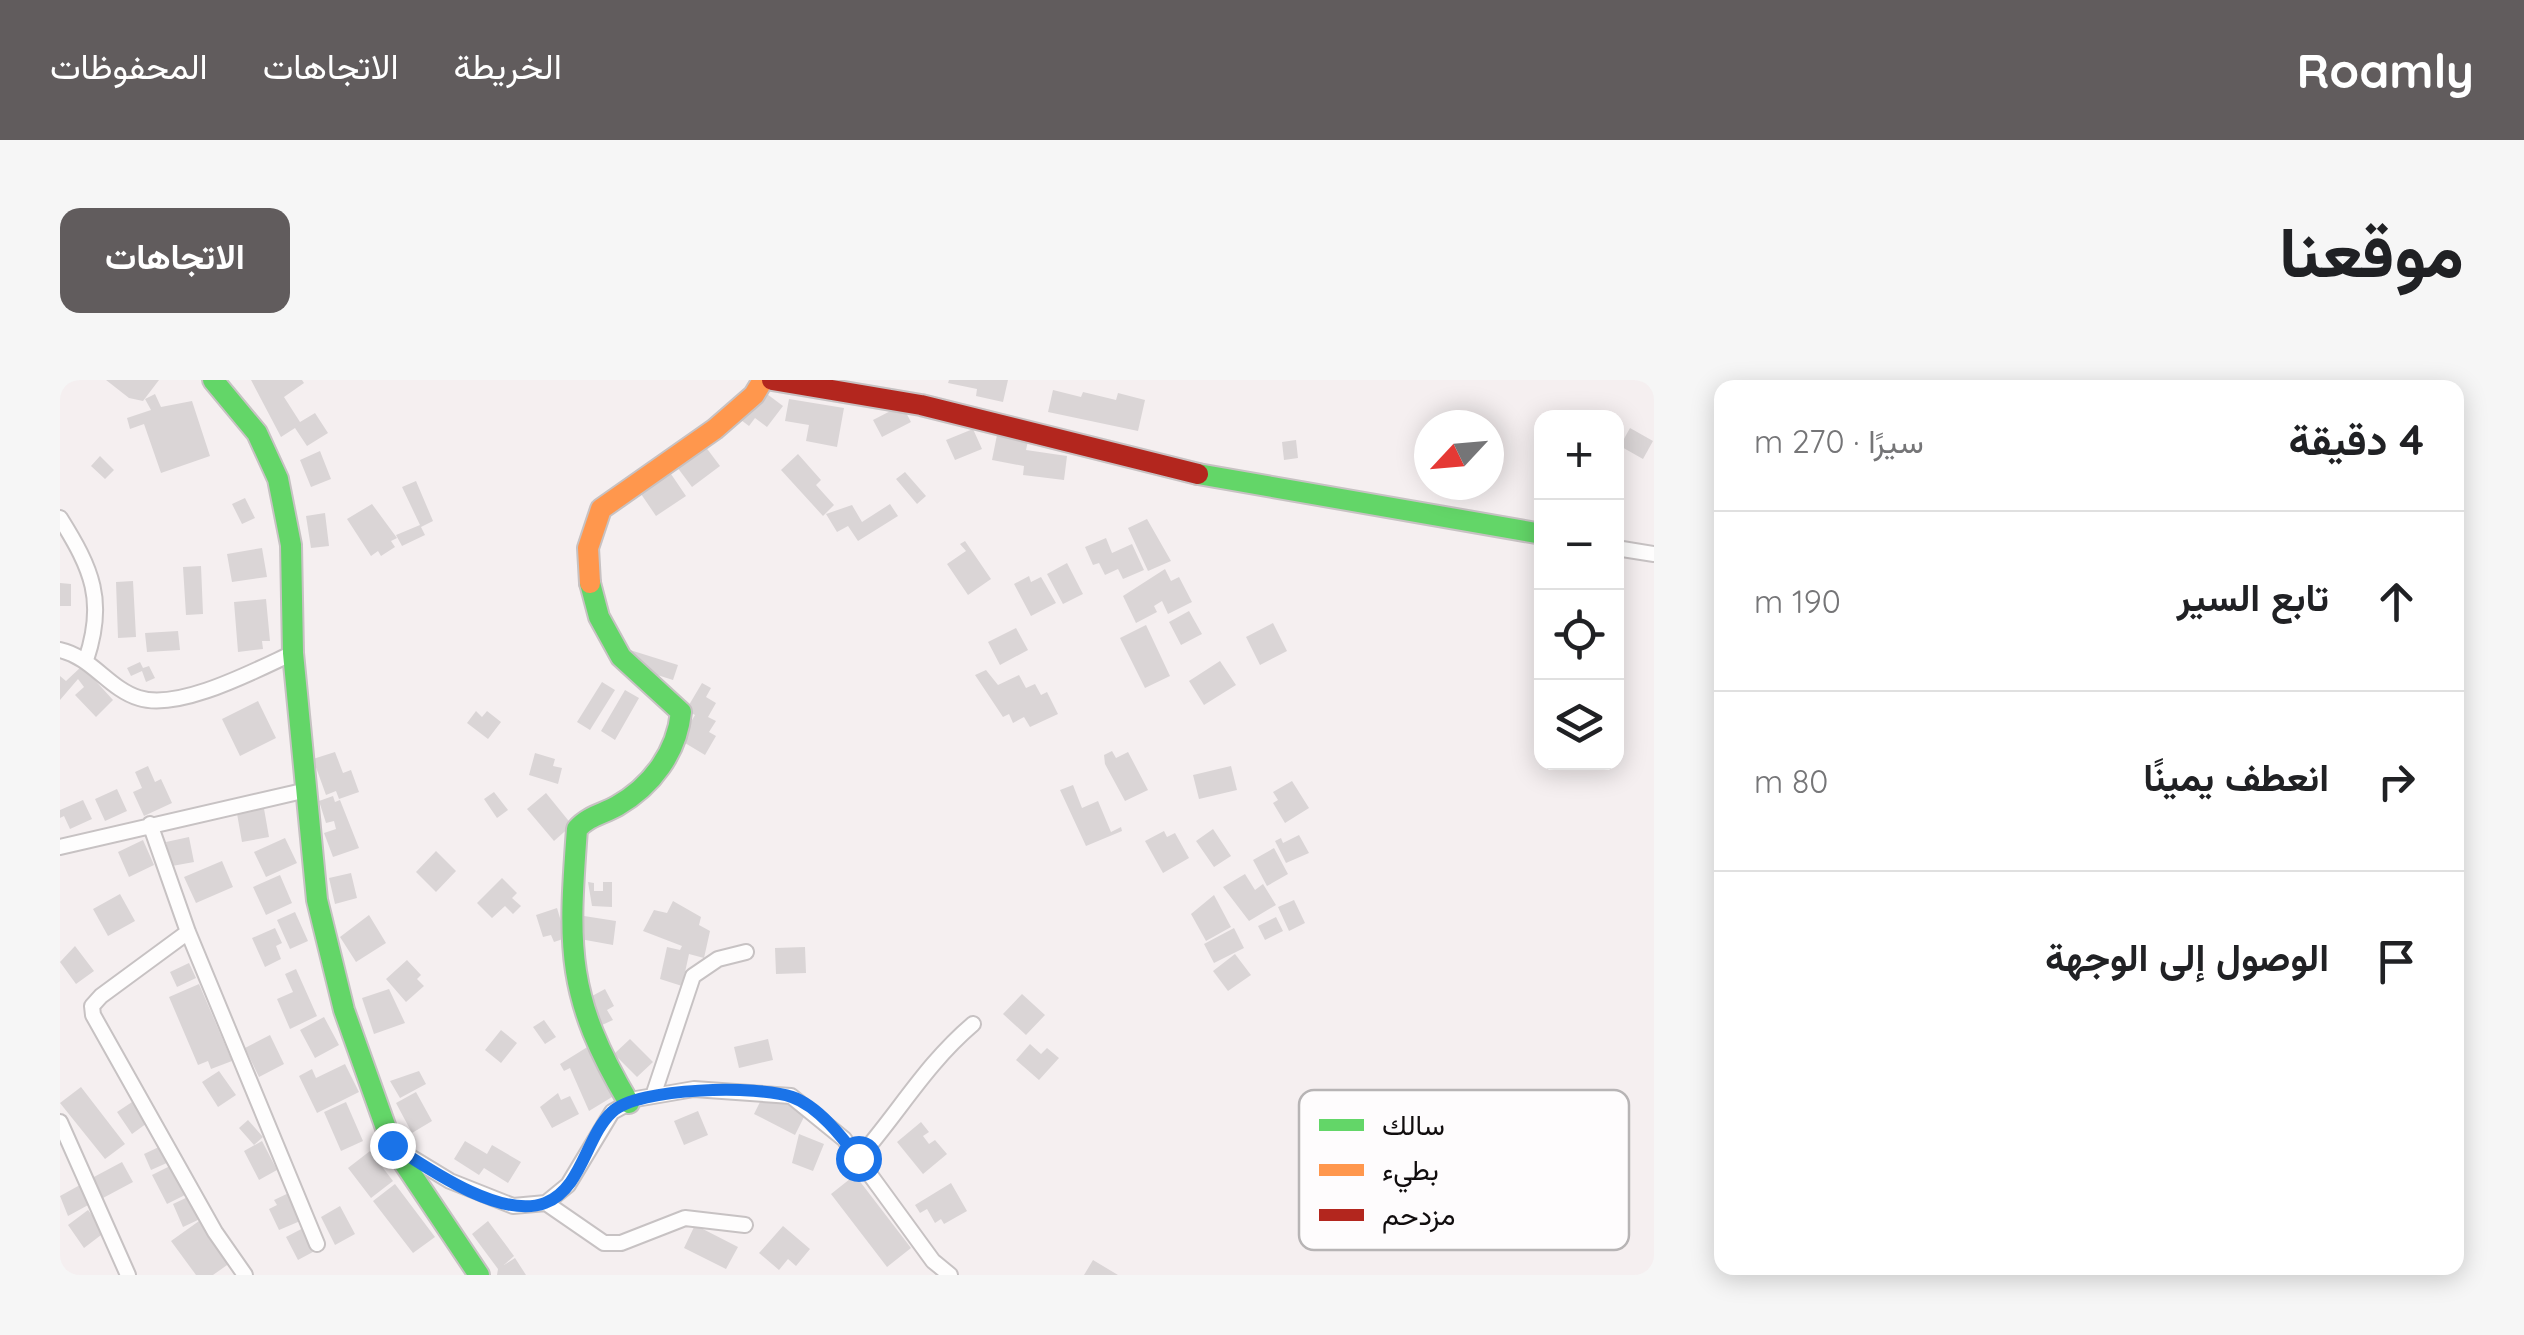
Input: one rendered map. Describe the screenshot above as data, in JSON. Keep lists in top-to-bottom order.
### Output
{
  "legend": ["سالك", "بطيء", "مزدحم"],
  "north": "bottom left",
  "page": {
    "header": "Roamly",
    "nav": ["الخريطة", "الاتجاهات", "المحفوظات"],
    "title": "موقعنا",
    "buttons": "الاتجاهات",
    "heading": ["4 دقيقة", "سيرًا · 270 m"],
    "map_buttons": ["+", "−"],
    "list": [
      ["تابع السير", "190 m"],
      ["انعطف يمينًا", "80 m"],
      "الوصول إلى الوجهة"
    ]
  }
}
